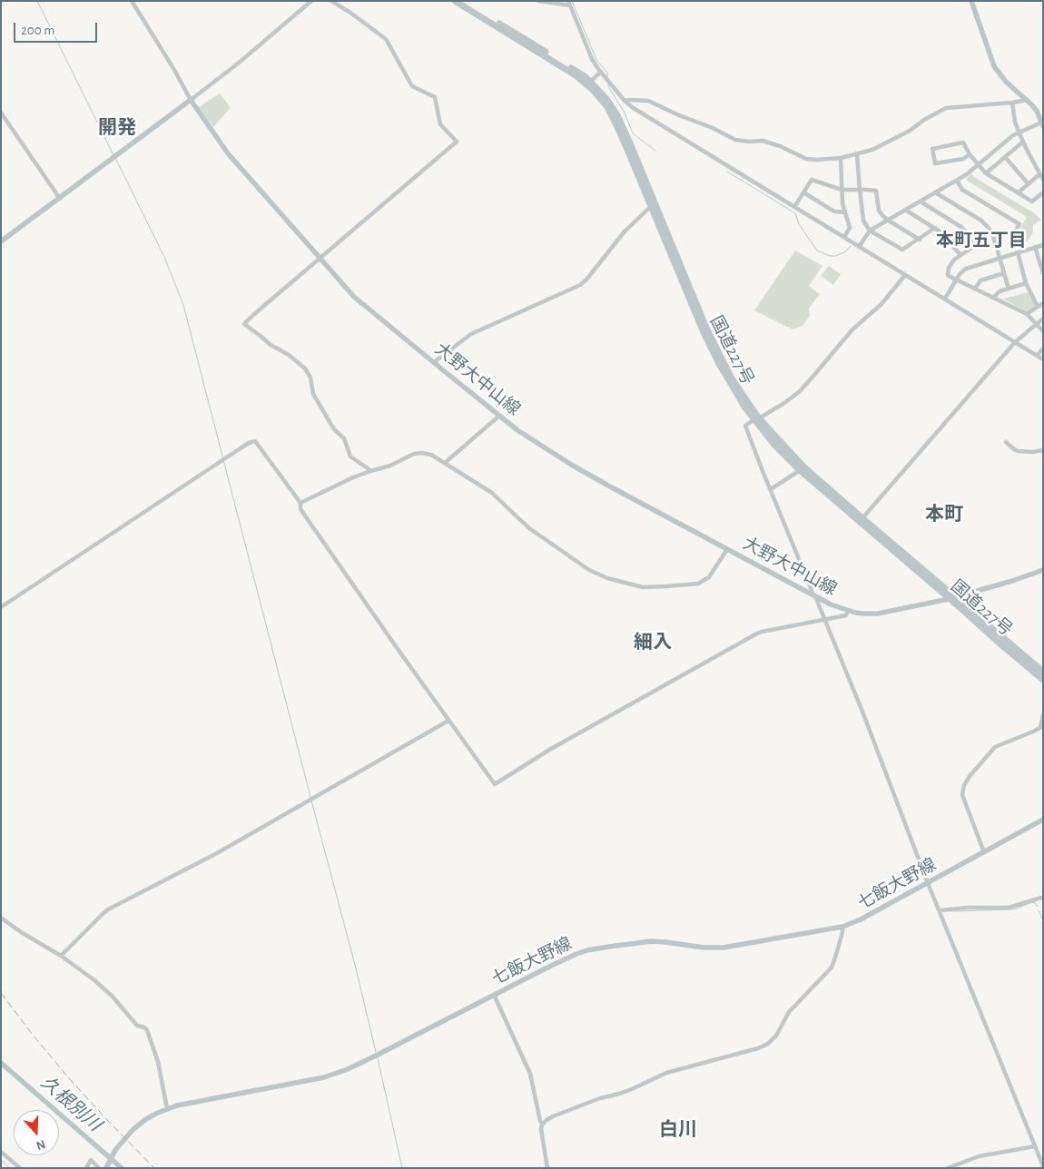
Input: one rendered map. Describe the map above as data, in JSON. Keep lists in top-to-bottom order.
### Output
{
  "streets": {
    "highway": ["国道227号"],
    "main road": ["大野大中山線", "七飯大野線"]
  },
  "crossings": [
    ["国道227号", "大野大中山線"]
  ],
  "districts": [
    "開発",
    "本町五丁目",
    "本町",
    "細入",
    "白川"
  ],
  "water": ["久根別川"],
  "scale_bar": "200 m",
  "north": "bottom"
}
